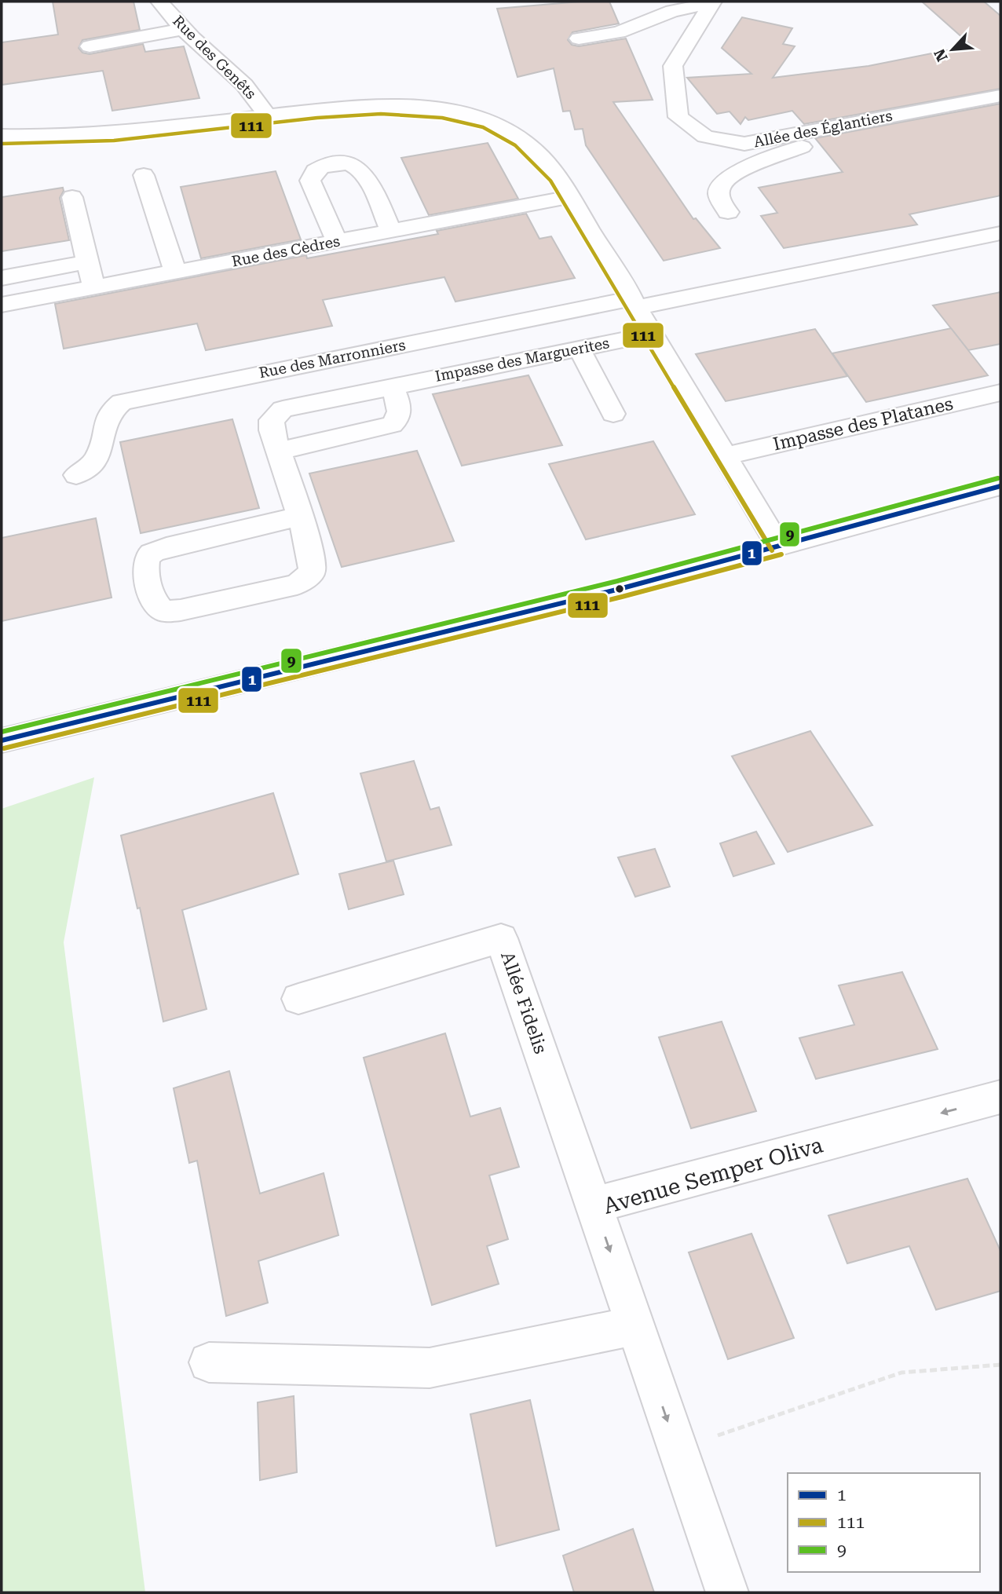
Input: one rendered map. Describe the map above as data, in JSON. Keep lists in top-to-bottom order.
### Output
{
  "streets": {
    "street": [
      "Rue des Genêts",
      "Allée des Églantiers",
      "Rue des Cèdres",
      "Rue des Marronniers",
      "Impasse des Marguerites",
      "Impasse des Platanes",
      "Allée Fidelis",
      "Avenue Semper Oliva"
    ]
  },
  "crossings": [
    ["Allée Fidelis", "Avenue Semper Oliva"]
  ],
  "lines": ["transit line 111", "transit line 9", "transit line 1"],
  "legend": ["1", "111", "9"],
  "north": "bottom left"
}
